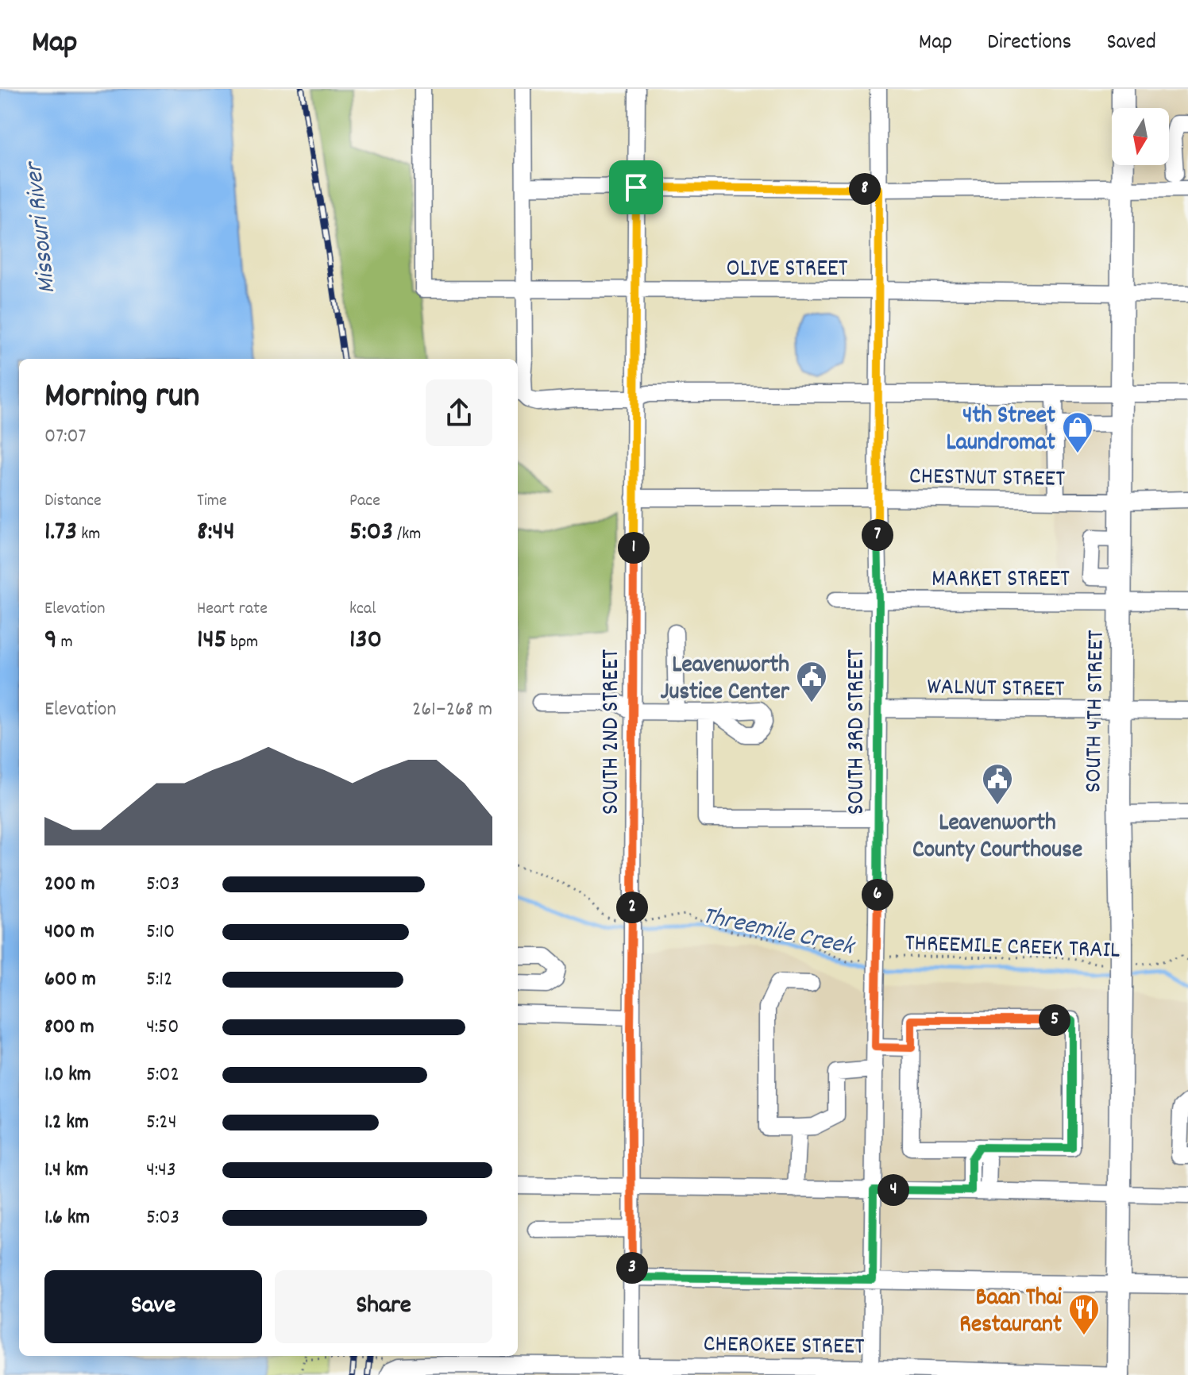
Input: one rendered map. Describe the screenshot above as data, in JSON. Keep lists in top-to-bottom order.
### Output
{
  "streets": {
    "highway": ["SOUTH 4TH STREET"],
    "street": [
      "OLIVE STREET",
      "CHESTNUT STREET",
      "MARKET STREET",
      "WALNUT STREET",
      "SOUTH 2ND STREET",
      "SOUTH 3RD STREET",
      "CHEROKEE STREET"
    ],
    "path": ["THREEMILE CREEK TRAIL"]
  },
  "crossings": [
    ["OLIVE STREET", "SOUTH 4TH STREET"],
    ["OLIVE STREET", "SOUTH 2ND STREET"],
    ["OLIVE STREET", "SOUTH 3RD STREET"],
    ["CHESTNUT STREET", "SOUTH 4TH STREET"],
    ["CHESTNUT STREET", "SOUTH 2ND STREET"],
    ["CHESTNUT STREET", "SOUTH 3RD STREET"],
    ["MARKET STREET", "SOUTH 4TH STREET"],
    ["MARKET STREET", "SOUTH 3RD STREET"],
    ["WALNUT STREET", "SOUTH 4TH STREET"],
    ["WALNUT STREET", "SOUTH 3RD STREET"],
    ["SOUTH 4TH STREET", "CHEROKEE STREET"],
    ["SOUTH 2ND STREET", "CHEROKEE STREET"],
    ["SOUTH 3RD STREET", "CHEROKEE STREET"]
  ],
  "water": ["Missouri River", "Threemile Creek"],
  "places": {
    "shop": ["4th Street Laundromat"],
    "public building": ["Leavenworth Justice Center", "Leavenworth County Courthouse"],
    "restaurant": ["Baan Thai Restaurant"]
  },
  "north": "bottom",
  "page": {
    "header": "Map",
    "nav": ["Map", "Directions", "Saved"],
    "pins": [
      "8",
      "7",
      "1",
      "6",
      "2",
      "5",
      "4",
      "3"
    ],
    "heading": ["Morning run", "07:07"],
    "stats": [
      ["Distance", "1.73 km"],
      ["Time", "8:44"],
      ["Pace", "5:03 /km"],
      ["Elevation", "9 m"],
      ["Heart rate", "145 bpm"],
      ["kcal", "130"]
    ],
    "chart": ["Elevation", "261–268 m"],
    "list": [
      {
        "name": "200 m",
        "note": "5:03"
      },
      {
        "name": "400 m",
        "note": "5:10"
      },
      {
        "name": "600 m",
        "note": "5:12"
      },
      {
        "name": "800 m",
        "note": "4:50"
      },
      {
        "name": "1.0 km",
        "note": "5:02"
      },
      {
        "name": "1.2 km",
        "note": "5:24"
      },
      {
        "name": "1.4 km",
        "note": "4:43"
      },
      {
        "name": "1.6 km",
        "note": "5:03"
      }
    ],
    "buttons": ["Save", "Share"]
  }
}
